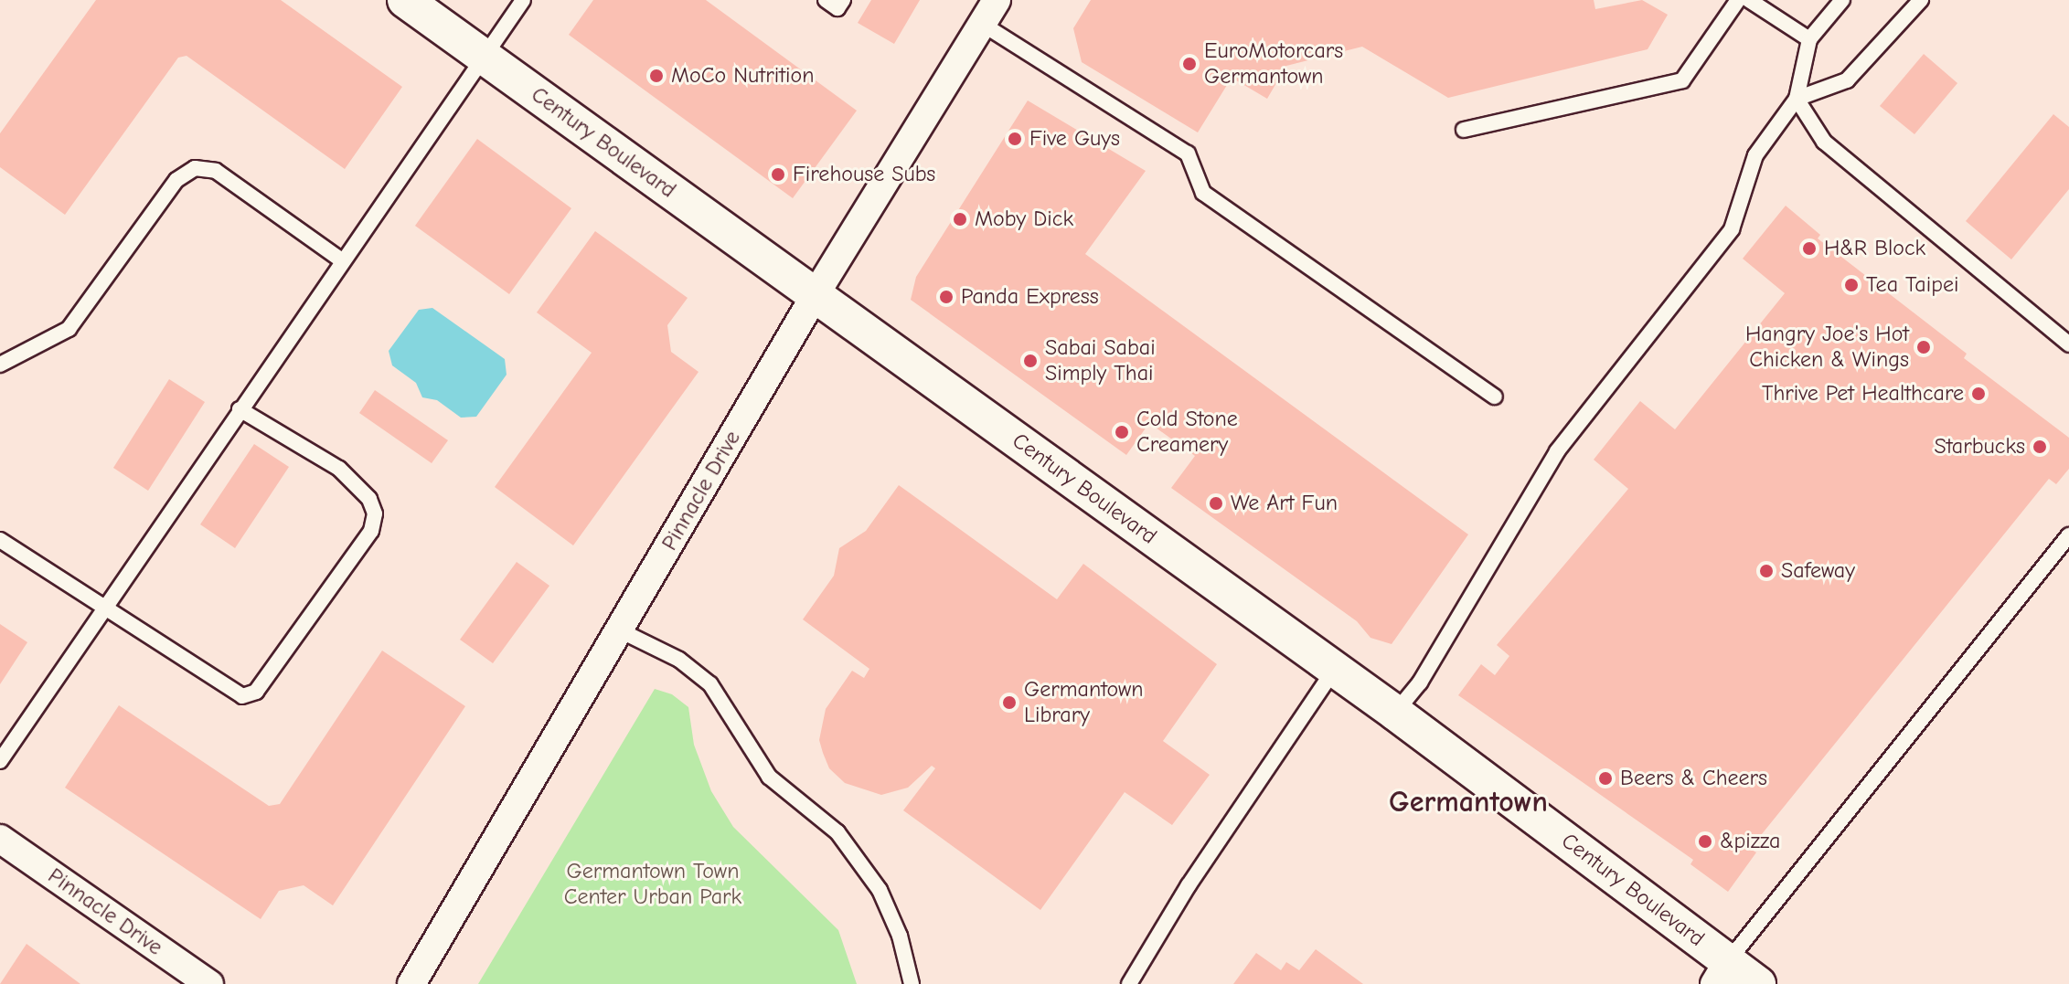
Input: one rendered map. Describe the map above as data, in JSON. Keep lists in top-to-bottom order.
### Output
{
  "streets": {
    "street": ["Century Boulevard", "Pinnacle Drive"]
  },
  "crossings": [
    ["Century Boulevard", "Pinnacle Drive"]
  ],
  "districts": ["Germantown"],
  "parks": ["Germantown Town Center Urban Park"],
  "places": [
    "EuroMotorcars Germantown",
    "MoCo Nutrition",
    "Five Guys",
    "Firehouse Subs",
    "Moby Dick",
    "H&R Block",
    "Tea Taipei",
    "Panda Express",
    "Hangry Joe's Hot Chicken & Wings",
    "Sabai Sabai Simply Thai",
    "Thrive Pet Healthcare",
    "Cold Stone Creamery",
    "Starbucks",
    "We Art Fun",
    "Safeway",
    "Germantown Library",
    "Beers & Cheers",
    "&pizza"
  ]
}
